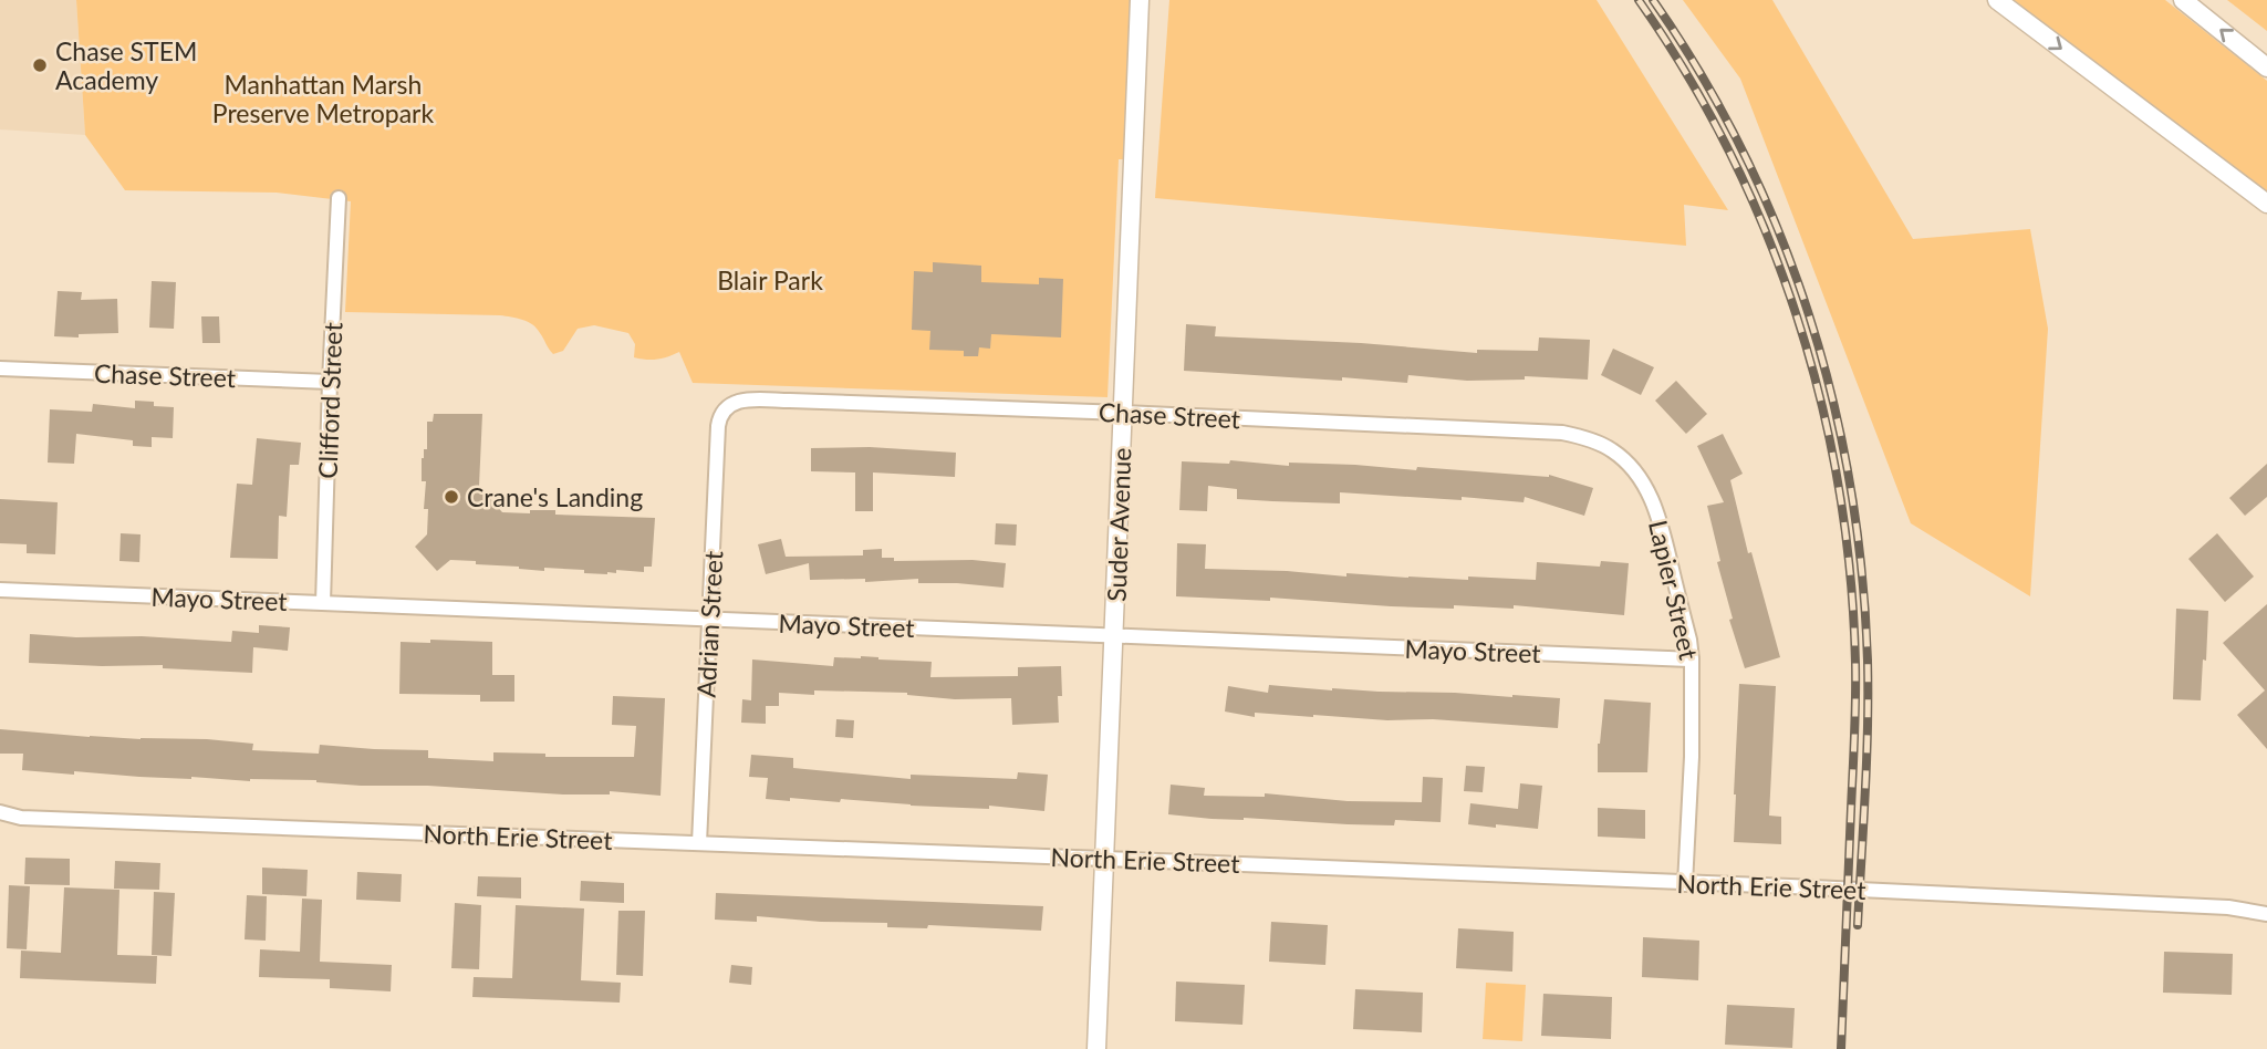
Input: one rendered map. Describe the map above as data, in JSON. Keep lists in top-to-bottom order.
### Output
{
  "streets": {
    "street": [
      "Chase Street",
      "Clifford Street",
      "Suder Avenue",
      "Lapier Street",
      "Mayo Street",
      "Adrian Street",
      "North Erie Street"
    ]
  },
  "crossings": [
    ["Chase Street", "Clifford Street"],
    ["Chase Street", "Suder Avenue"],
    ["Chase Street", "Lapier Street"],
    ["Chase Street", "Adrian Street"],
    ["Clifford Street", "Mayo Street"],
    ["Suder Avenue", "Mayo Street"],
    ["Suder Avenue", "North Erie Street"],
    ["Lapier Street", "Mayo Street"],
    ["Lapier Street", "North Erie Street"],
    ["Mayo Street", "Adrian Street"],
    ["Adrian Street", "North Erie Street"]
  ],
  "parks": ["Manhattan Marsh Preserve Metropark", "Blair Park"],
  "places": ["Chase STEM Academy", "Crane's Landing"]
}
